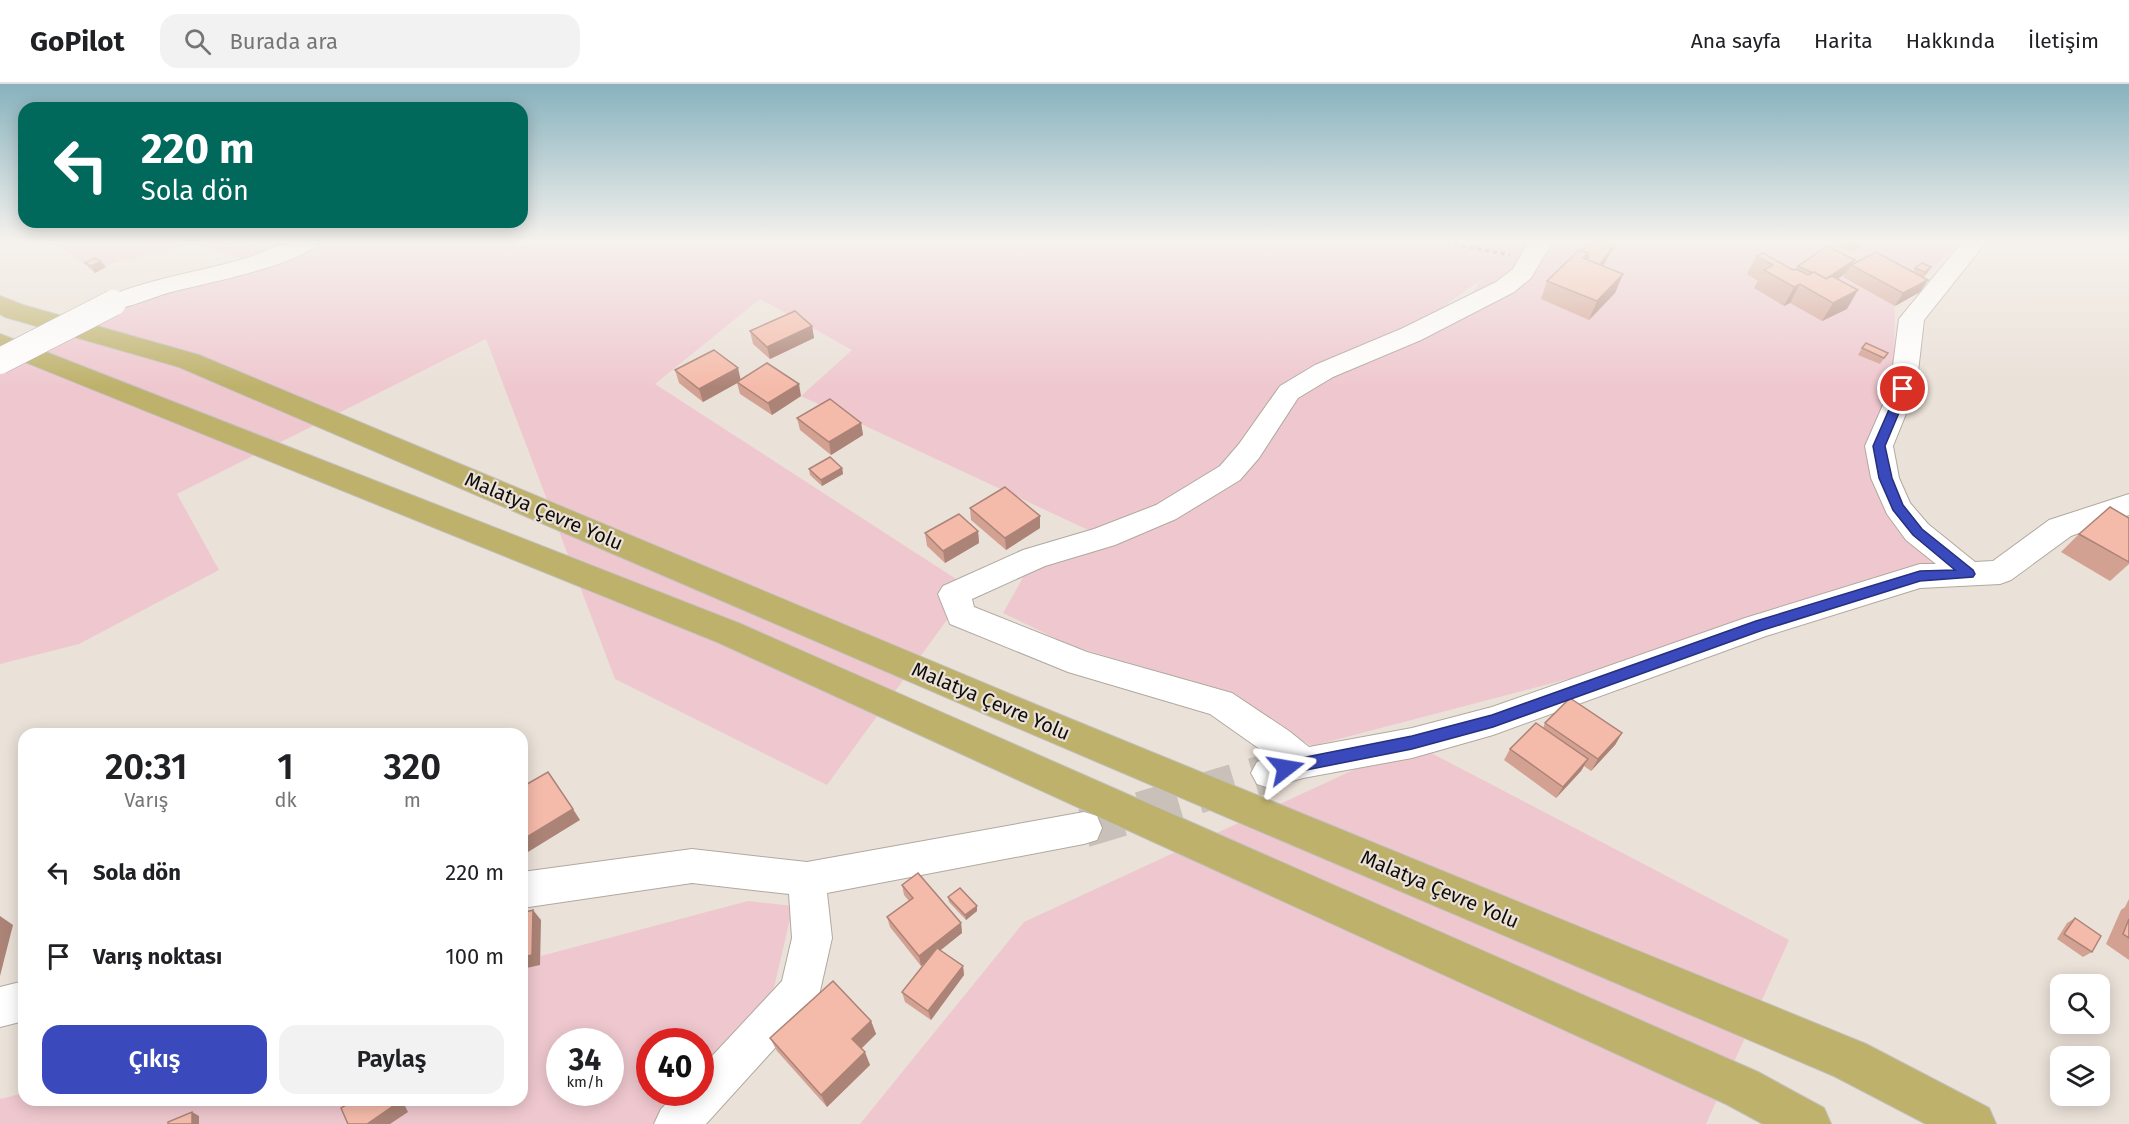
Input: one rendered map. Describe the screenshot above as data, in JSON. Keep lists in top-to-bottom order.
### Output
{
  "streets": {
    "highway": ["Malatya Çevre Yolu"]
  },
  "page": {
    "header": "GoPilot",
    "search": "Burada ara",
    "nav": [
      "Ana sayfa",
      "Harita",
      "Hakkında",
      "İletişim"
    ],
    "turn": ["220 m", "Sola dön"],
    "eta": [
      "20:31",
      "Varış",
      "1",
      "dk",
      "320",
      "m"
    ],
    "list": [
      {
        "name": "Sola dön",
        "value": "220 m"
      },
      {
        "name": "Varış noktası",
        "value": "100 m"
      }
    ],
    "buttons": ["Çıkış", "Paylaş"],
    "speed": "34 km/h",
    "limit": "40"
  }
}
